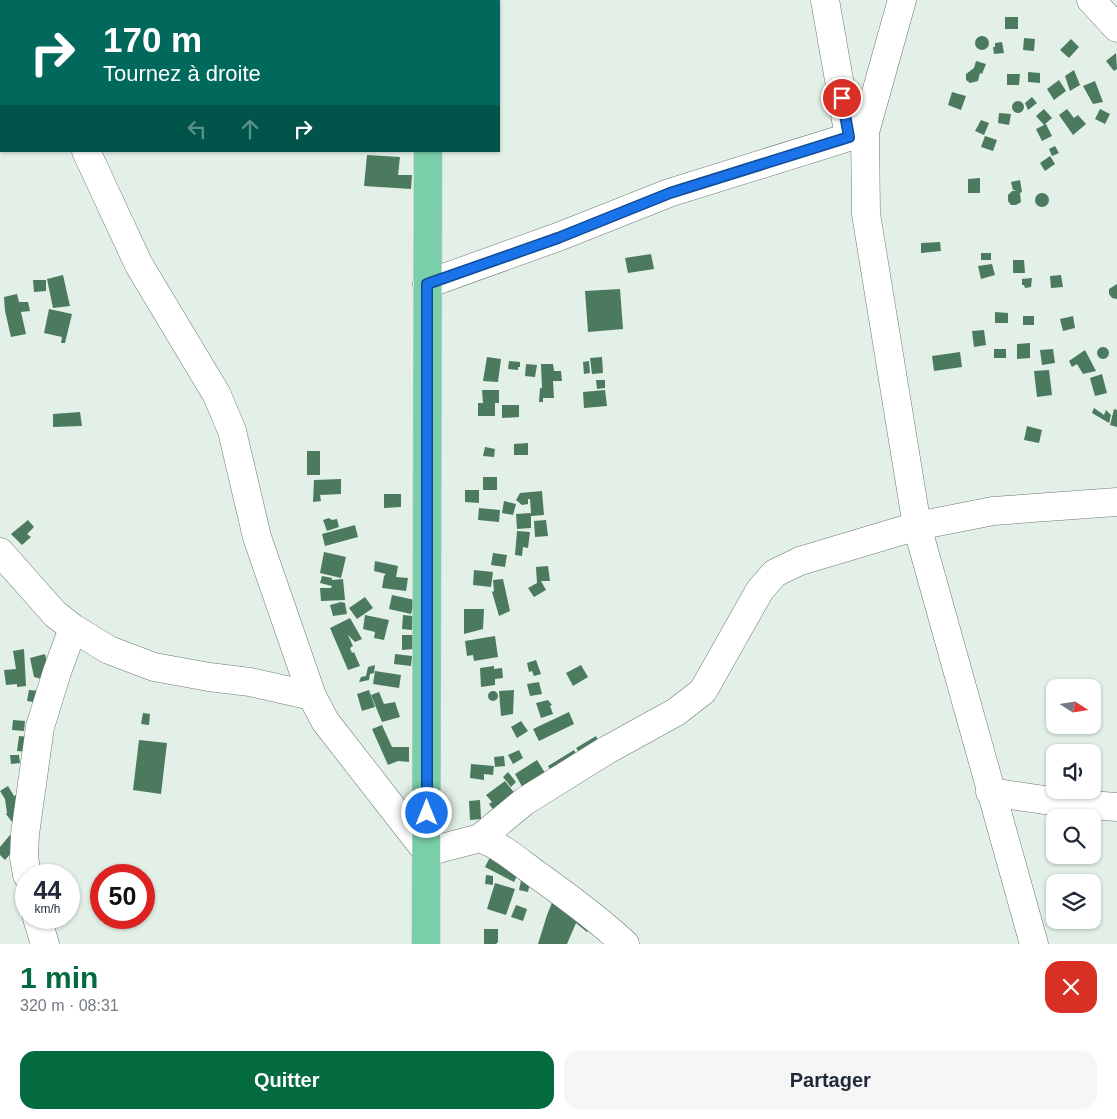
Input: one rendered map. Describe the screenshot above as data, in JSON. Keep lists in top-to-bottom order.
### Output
{
  "north": "right",
  "page": {
    "turn": ["170 m", "Tournez à droite"],
    "speed": "44 km/h",
    "limit": "50",
    "heading": ["1 min", "320 m · 08:31"],
    "buttons": ["Quitter", "Partager"]
  }
}
